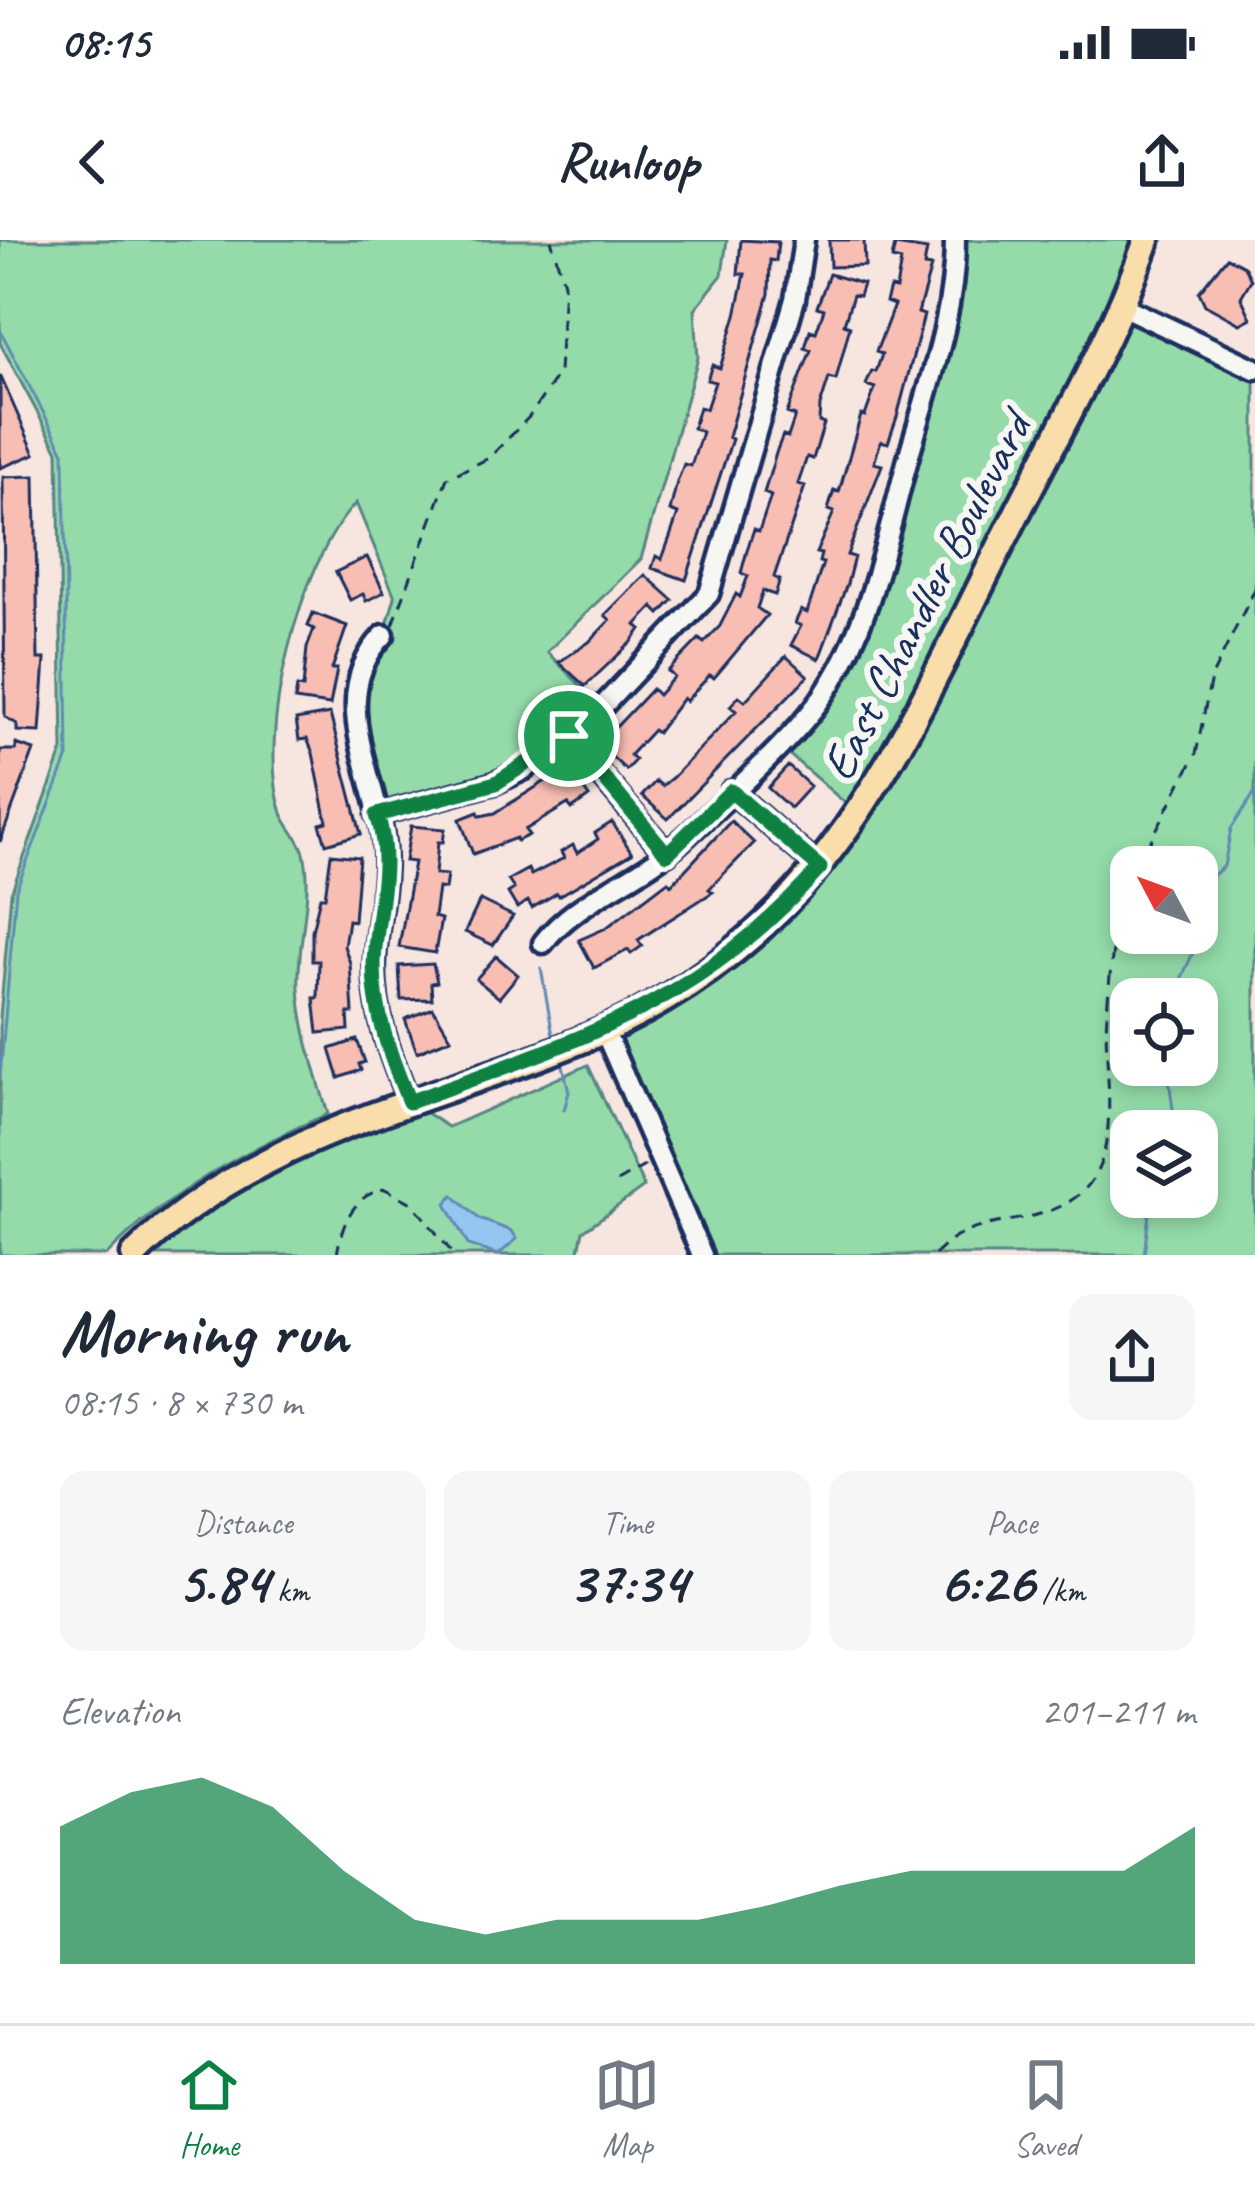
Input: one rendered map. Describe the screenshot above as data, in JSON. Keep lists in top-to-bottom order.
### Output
{
  "streets": {
    "main road": ["East Chandler Boulevard"]
  },
  "north": "top left",
  "page": {
    "status": "08:15",
    "header": "Runloop",
    "heading": ["Morning run", "08:15 · 8 × 730 m"],
    "stats": [
      ["Distance", "5.84 km"],
      ["Time", "37:34"],
      ["Pace", "6:26 /km"]
    ],
    "chart": ["Elevation", "201–211 m"],
    "tabs": ["Home", "Map", "Saved"]
  }
}
